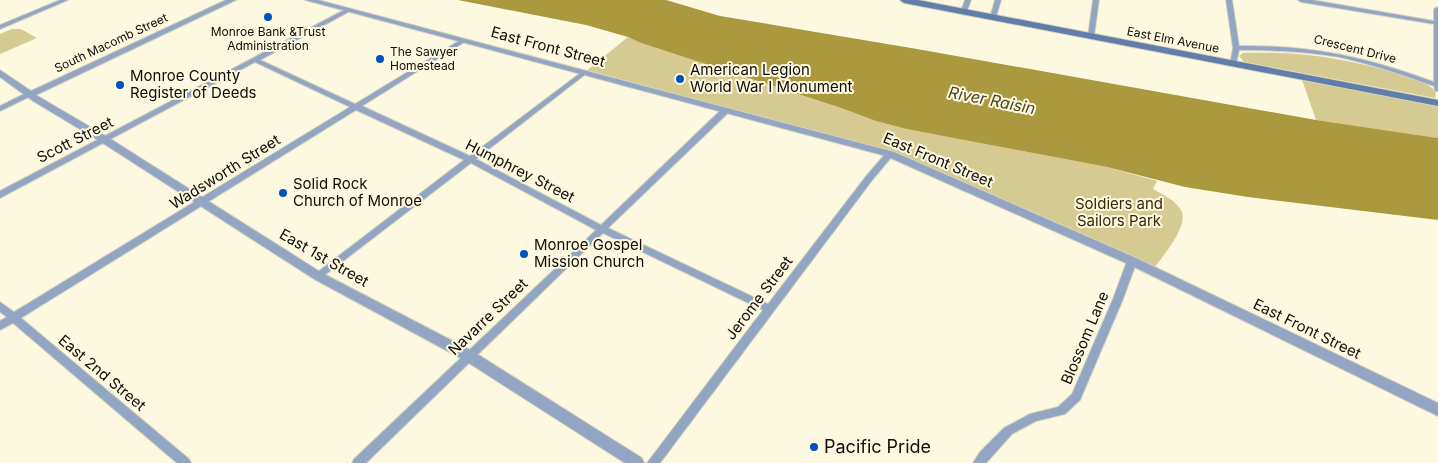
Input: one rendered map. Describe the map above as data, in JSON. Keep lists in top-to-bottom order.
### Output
{
  "streets": {
    "main road": ["East Elm Avenue"],
    "street": [
      "South Macomb Street",
      "East Front Street",
      "Crescent Drive",
      "Scott Street",
      "Humphrey Street",
      "Wadsworth Street",
      "East 1st Street",
      "Jerome Street",
      "Navarre Street",
      "Blossom Lane",
      "East 2nd Street"
    ]
  },
  "crossings": [
    ["South Macomb Street", "East 1st Street"],
    ["East Front Street", "Scott Street"],
    ["East Front Street", "Wadsworth Street"],
    ["East Front Street", "Jerome Street"],
    ["East Front Street", "Navarre Street"],
    ["East Front Street", "Blossom Lane"],
    ["Scott Street", "Humphrey Street"],
    ["Scott Street", "East 1st Street"],
    ["Humphrey Street", "Wadsworth Street"],
    ["Humphrey Street", "Jerome Street"],
    ["Humphrey Street", "Navarre Street"],
    ["Wadsworth Street", "East 1st Street"],
    ["Wadsworth Street", "East 2nd Street"],
    ["East 1st Street", "Navarre Street"]
  ],
  "water": ["River Raisin"],
  "parks": ["Soldiers and Sailors Park"],
  "places": [
    "Monroe Bank &Trust Administration",
    "The Sawyer Homestead",
    "American Legion World War I Monument",
    "Monroe County Register of Deeds",
    "Solid Rock Church of Monroe",
    "Monroe Gospel Mission Church",
    "Pacific Pride"
  ]
}
